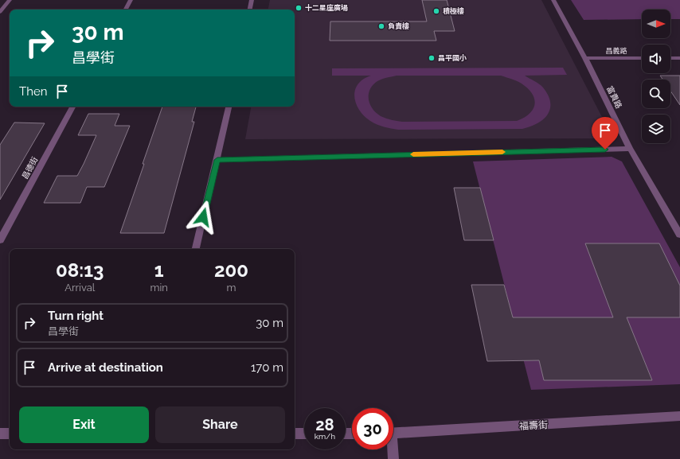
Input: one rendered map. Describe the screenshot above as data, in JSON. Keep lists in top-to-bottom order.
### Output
{
  "streets": {
    "street": [
      "昌義路",
      "富貴路",
      "昌德街",
      "福壽街"
    ]
  },
  "crossings": [
    ["昌義路", "富貴路"]
  ],
  "places": [
    "十二星座廣場",
    "積極樓",
    "負責樓",
    "昌平國小"
  ],
  "north": "right",
  "page": {
    "turn": ["30 m", "昌學街"],
    "then": "Then",
    "eta": [
      "08:13",
      "Arrival",
      "1",
      "min",
      "200",
      "m"
    ],
    "list": [
      {
        "name": "Turn right",
        "note": "昌學街",
        "value": "30 m"
      },
      {
        "name": "Arrive at destination",
        "value": "170 m"
      }
    ],
    "buttons": ["Exit", "Share"],
    "speed": "28 km/h",
    "limit": "30"
  }
}
